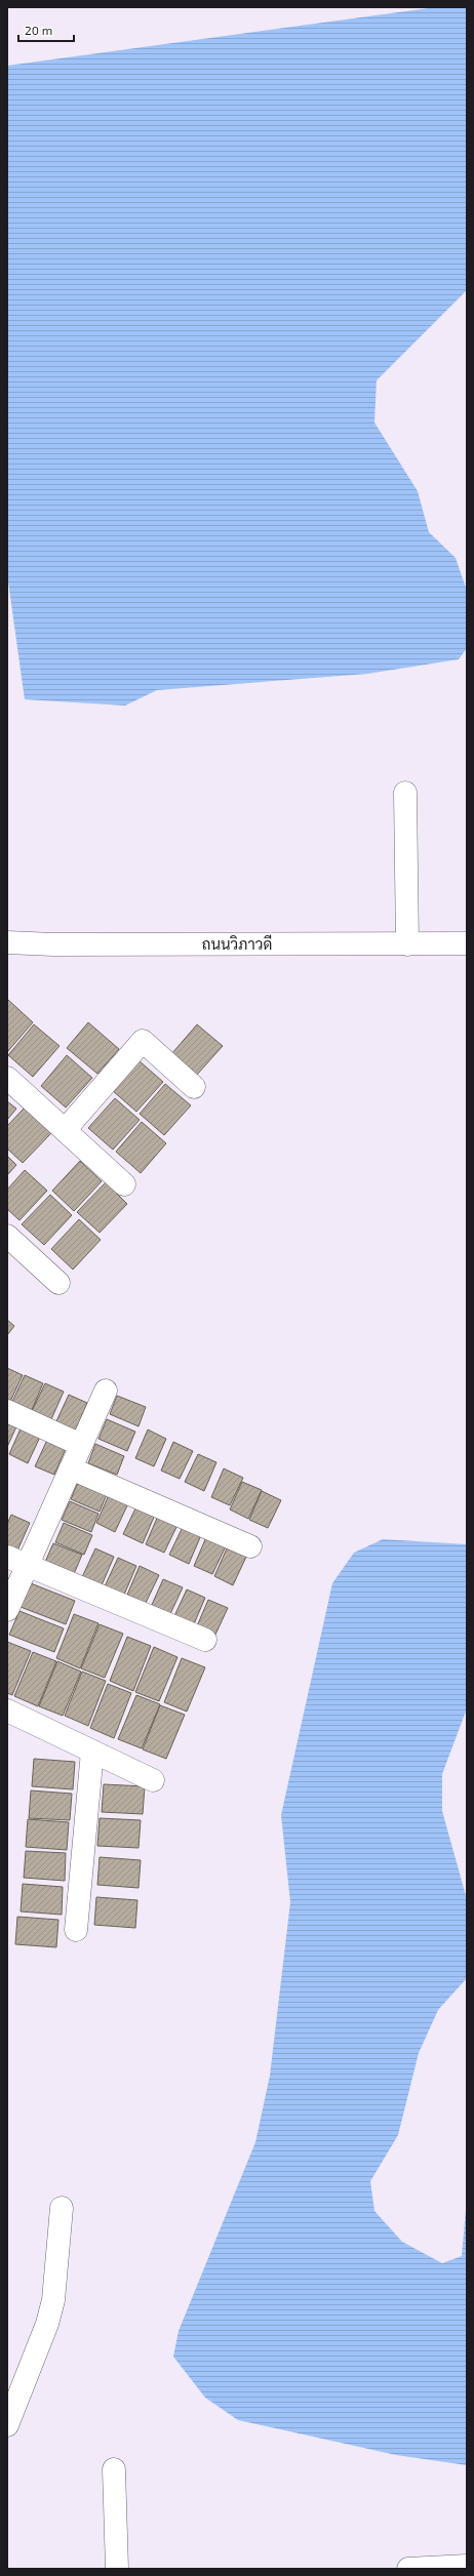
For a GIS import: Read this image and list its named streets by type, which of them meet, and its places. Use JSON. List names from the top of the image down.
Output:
{
  "streets": {
    "street": ["ถนนวิภาวดี"]
  },
  "scale_bar": "20 m"
}
